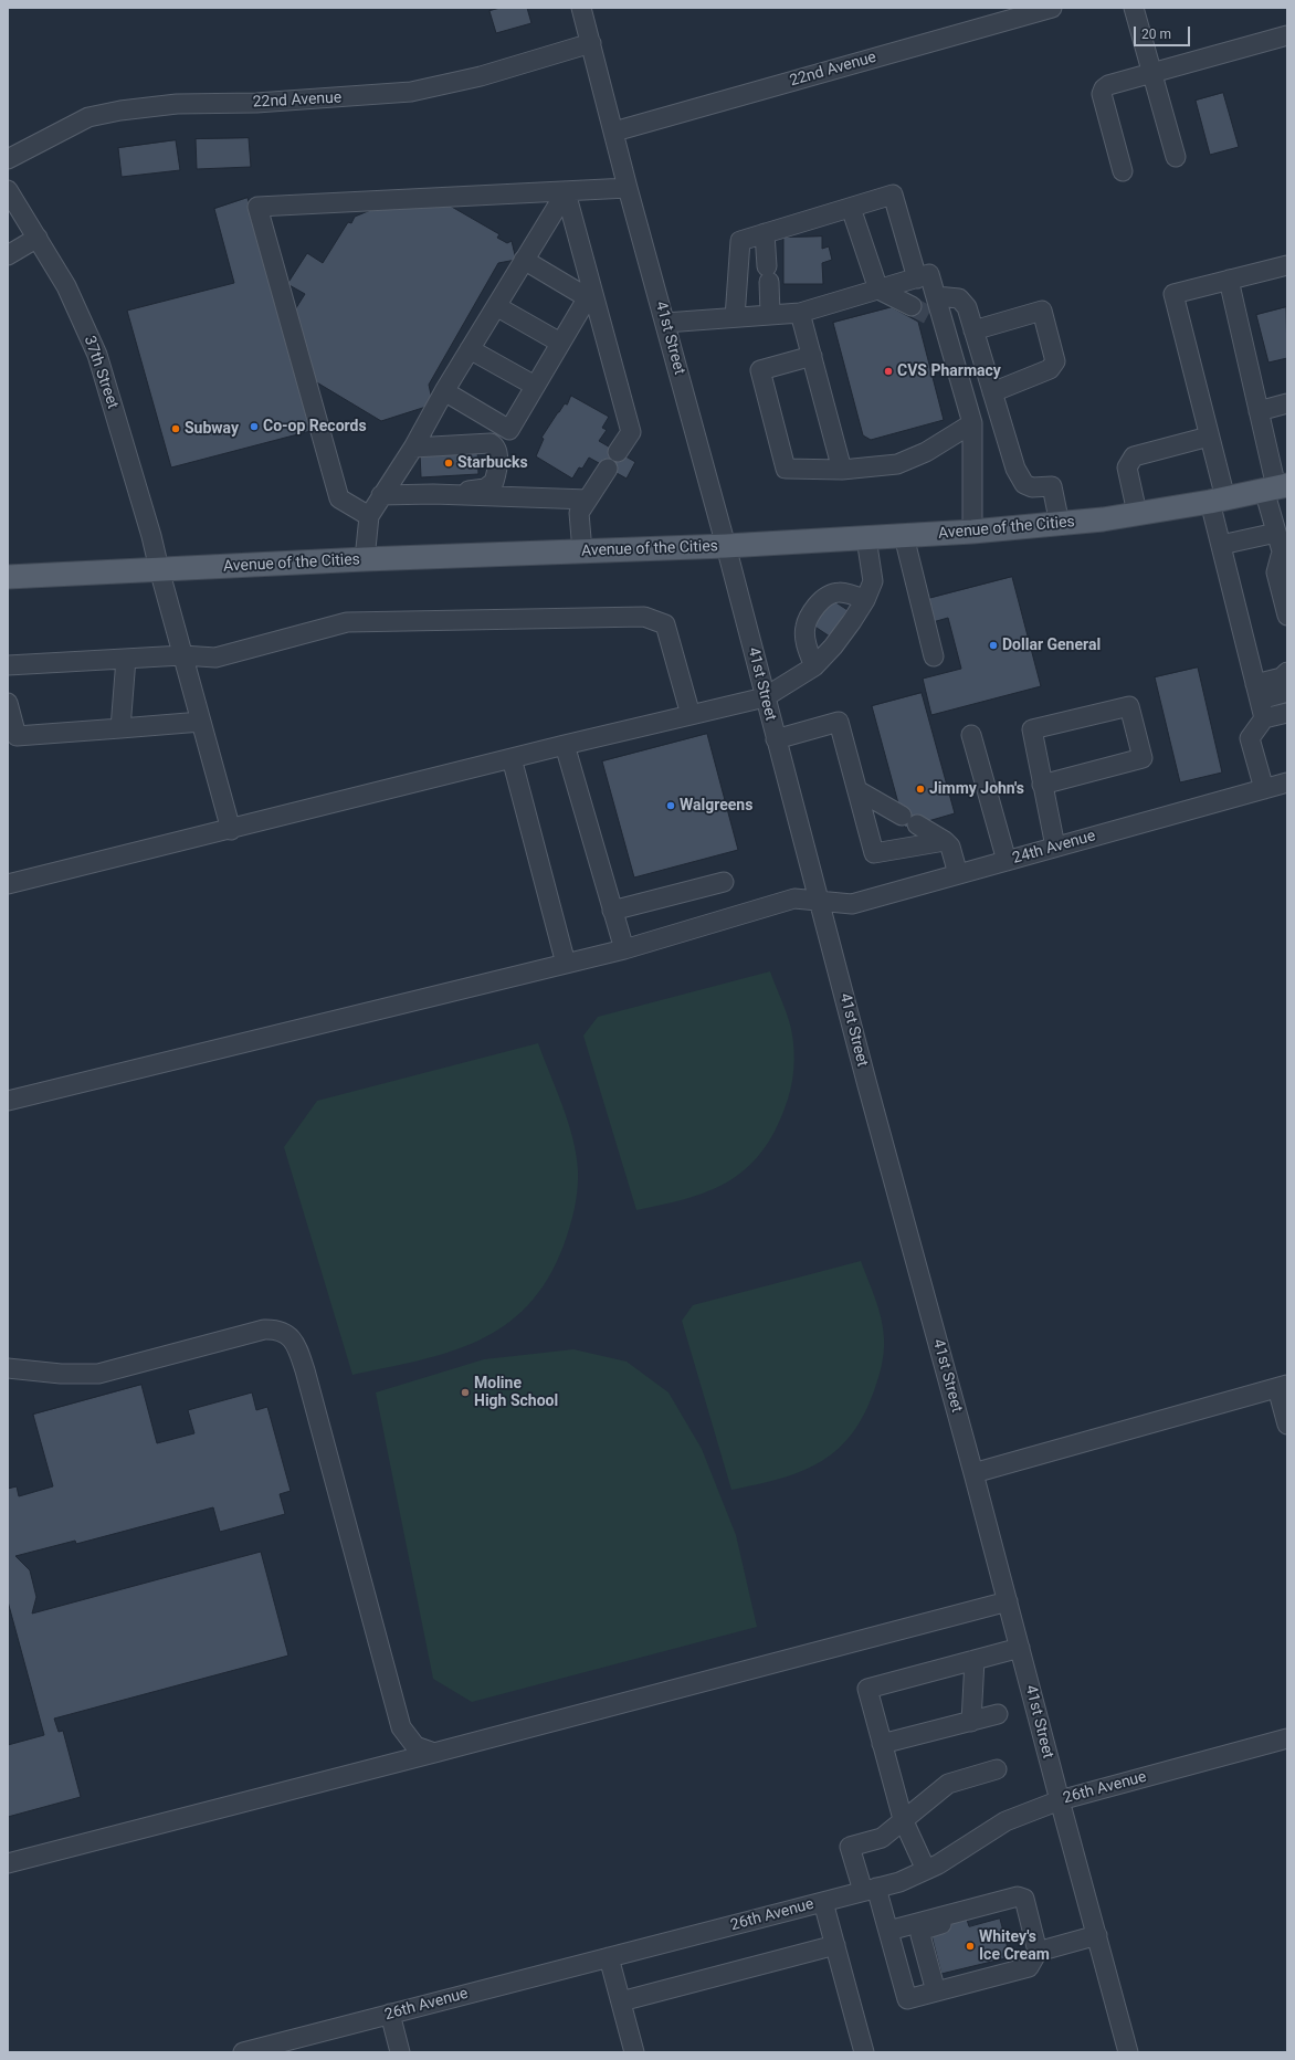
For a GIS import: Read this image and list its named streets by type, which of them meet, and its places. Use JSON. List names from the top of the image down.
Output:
{
  "streets": {
    "main road": ["Avenue of the Cities"],
    "street": [
      "22nd Avenue",
      "41st Street",
      "37th Street",
      "24th Avenue",
      "26th Avenue"
    ]
  },
  "crossings": [
    ["22nd Avenue", "41st Street"],
    ["41st Street", "Avenue of the Cities"],
    ["41st Street", "24th Avenue"],
    ["41st Street", "26th Avenue"],
    ["37th Street", "Avenue of the Cities"]
  ],
  "places": [
    "CVS Pharmacy",
    "Co-op Records",
    "Subway",
    "Starbucks",
    "Dollar General",
    "Jimmy John's",
    "Walgreens",
    "Moline High School",
    "Whitey's Ice Cream"
  ],
  "scale_bar": "20 m"
}
